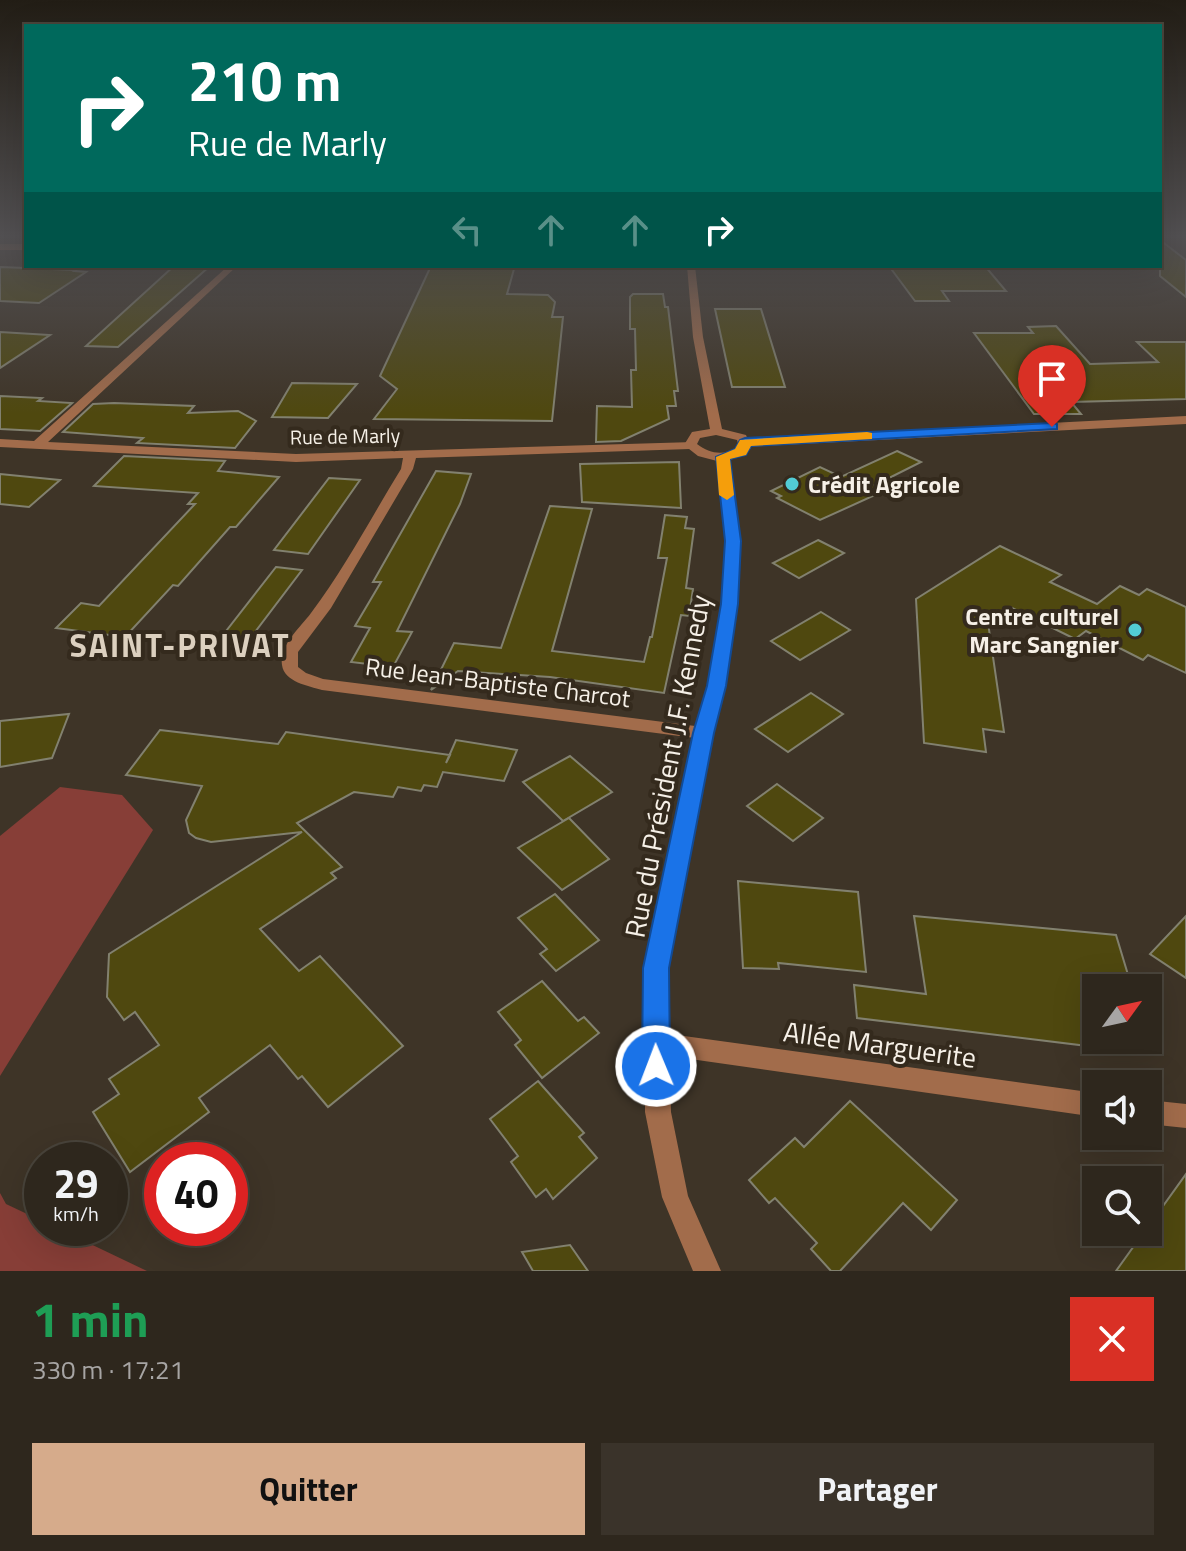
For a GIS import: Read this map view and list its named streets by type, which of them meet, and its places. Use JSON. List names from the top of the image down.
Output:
{
  "streets": {
    "street": [
      "Rue de Marly",
      "Rue Jean-Baptiste Charcot",
      "Rue du Président J.F. Kennedy",
      "Allée Marguerite"
    ]
  },
  "crossings": [
    ["Rue de Marly", "Rue Jean-Baptiste Charcot"],
    ["Rue Jean-Baptiste Charcot", "Rue du Président J.F. Kennedy"],
    ["Rue du Président J.F. Kennedy", "Allée Marguerite"]
  ],
  "districts": ["SAINT-PRIVAT"],
  "places": ["Crédit Agricole", "Centre culturel Marc Sangnier"],
  "north": "top right",
  "page": {
    "turn": ["210 m", "Rue de Marly"],
    "speed": "29 km/h",
    "limit": "40",
    "heading": ["1 min", "330 m · 17:21"],
    "buttons": ["Quitter", "Partager"]
  }
}
